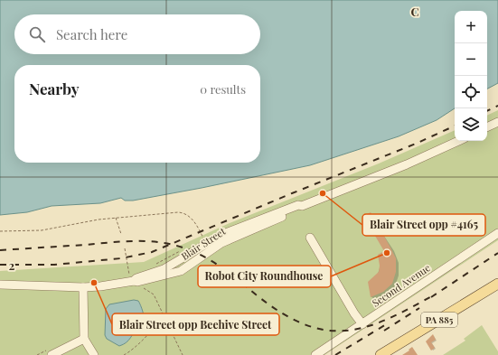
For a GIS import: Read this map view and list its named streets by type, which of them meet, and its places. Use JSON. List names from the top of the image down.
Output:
{
  "streets": {
    "main road": ["PA 885"],
    "street": ["Blair Street", "Second Avenue"]
  },
  "places": ["Blair Street opp #4165", "Robot City Roundhouse", "Blair Street opp Beehive Street"],
  "page": {
    "map_buttons": ["+", "−"],
    "search": "Search here",
    "heading": ["Nearby", "0 results"]
  },
  "grid": {
    "columns": ["C"],
    "rows": ["2"]
  }
}
